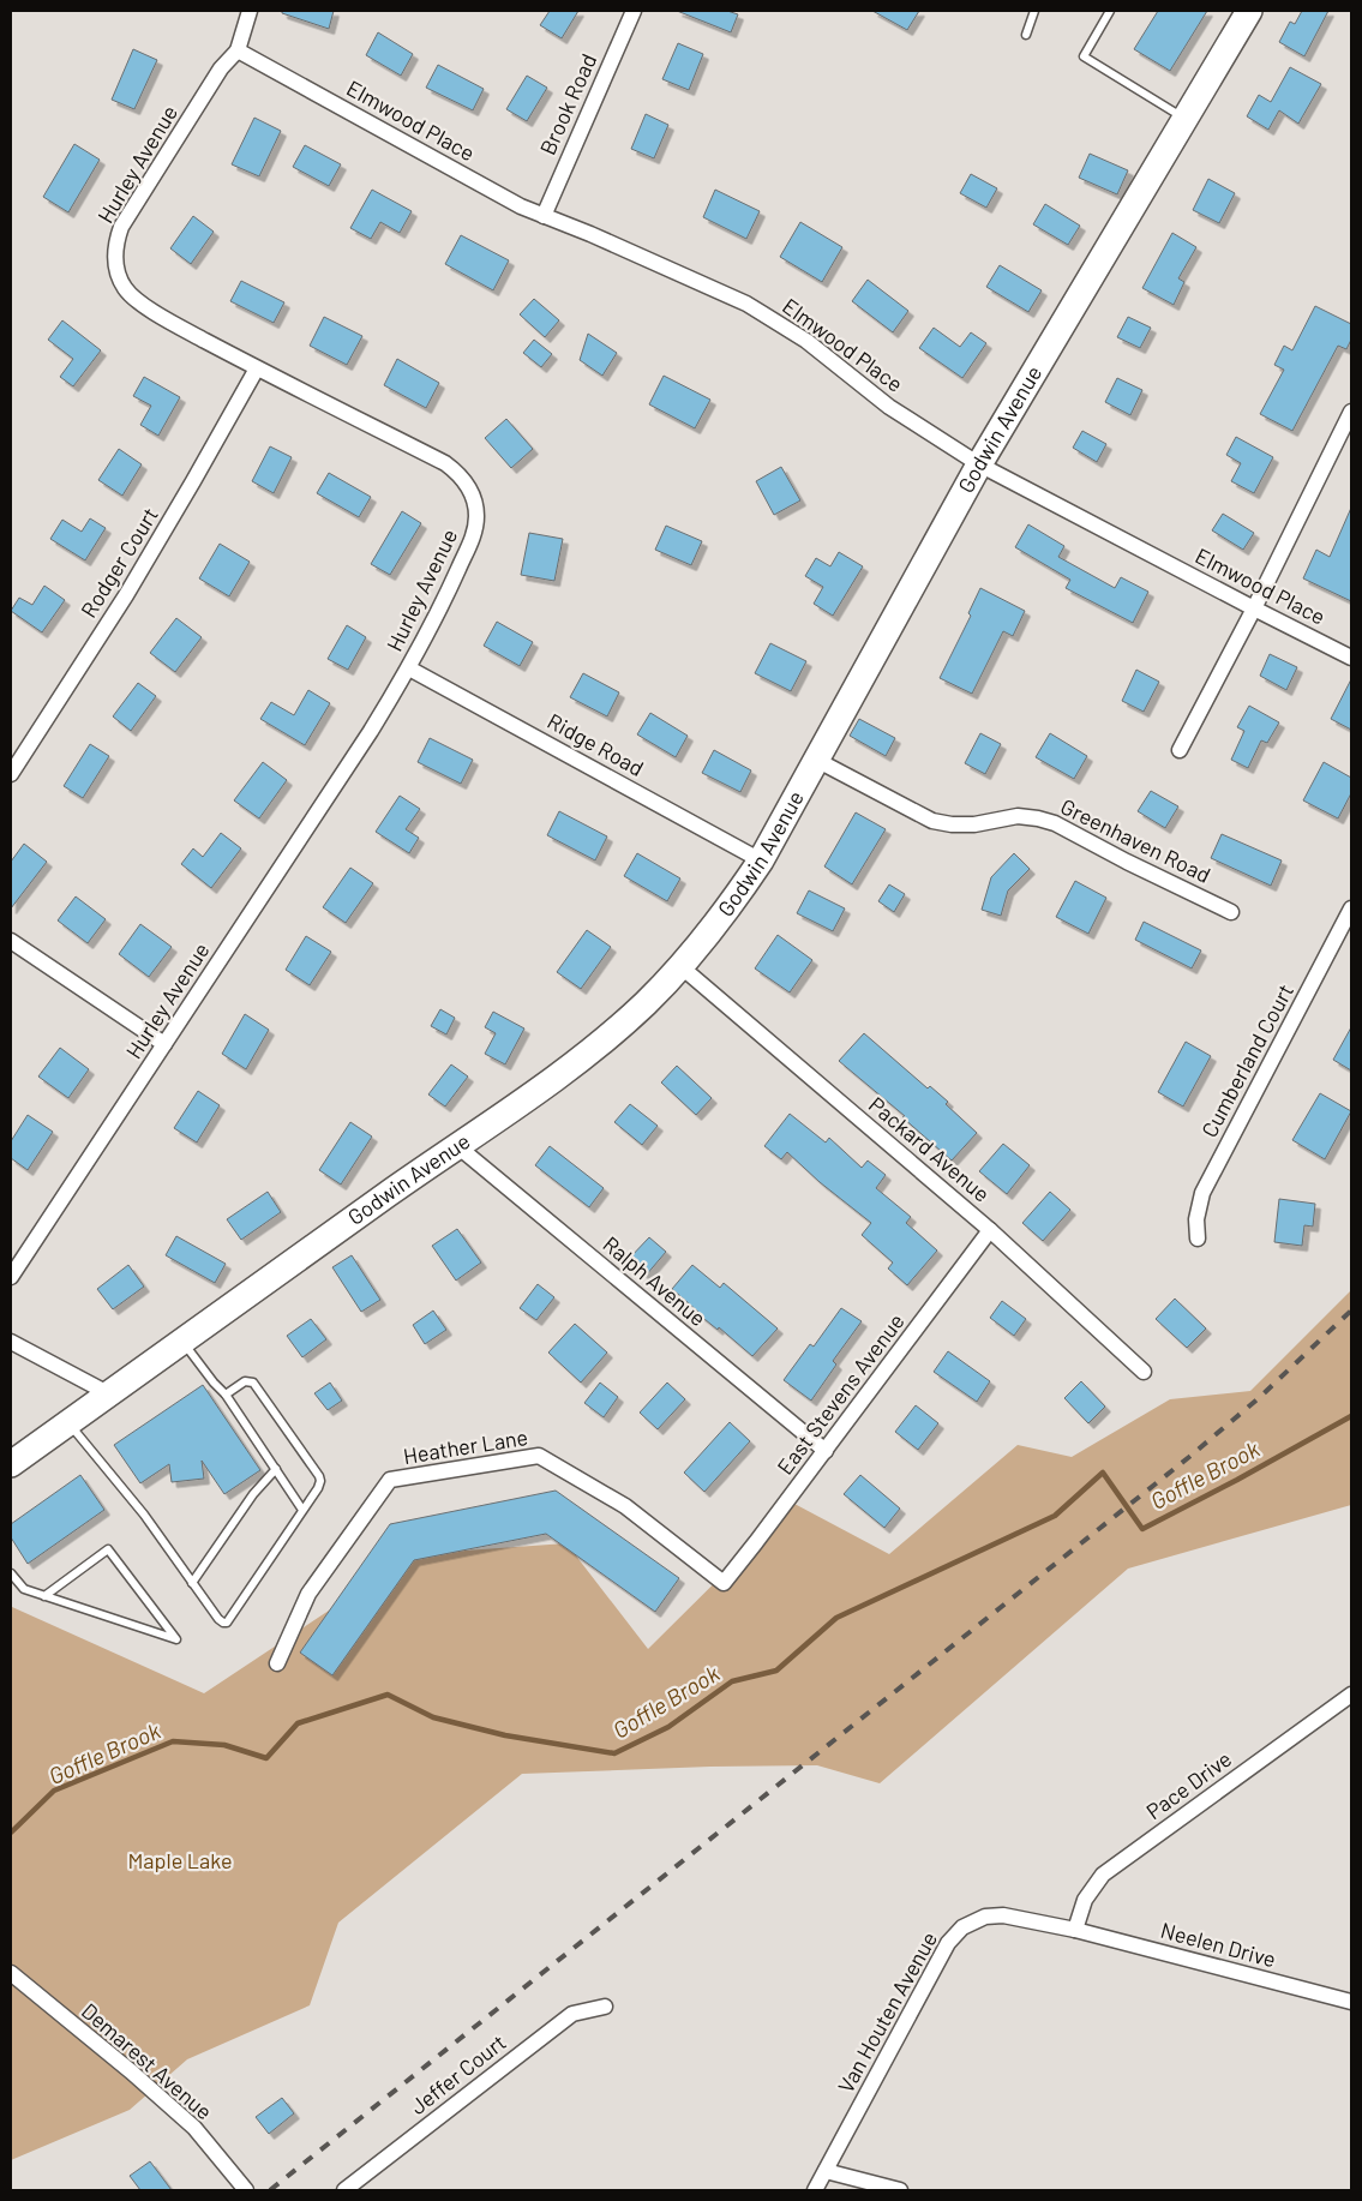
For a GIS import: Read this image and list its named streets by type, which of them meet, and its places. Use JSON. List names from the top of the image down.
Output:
{
  "streets": {
    "main road": ["Godwin Avenue"],
    "street": [
      "Brook Road",
      "Elmwood Place",
      "Hurley Avenue",
      "Rodger Court",
      "Ridge Road",
      "Greenhaven Road",
      "Cumberland Court",
      "Packard Avenue",
      "Ralph Avenue",
      "East Stevens Avenue",
      "Heather Lane",
      "Pace Drive",
      "Neelen Drive",
      "Van Houten Avenue",
      "Demarest Avenue",
      "Jeffer Court"
    ]
  },
  "crossings": [
    ["Brook Road", "Elmwood Place"],
    ["Elmwood Place", "Hurley Avenue"],
    ["Elmwood Place", "Godwin Avenue"],
    ["Hurley Avenue", "Rodger Court"],
    ["Hurley Avenue", "Ridge Road"],
    ["Godwin Avenue", "Ridge Road"],
    ["Godwin Avenue", "Greenhaven Road"],
    ["Godwin Avenue", "Packard Avenue"],
    ["Godwin Avenue", "Ralph Avenue"],
    ["Packard Avenue", "East Stevens Avenue"],
    ["Ralph Avenue", "East Stevens Avenue"],
    ["East Stevens Avenue", "Heather Lane"],
    ["Pace Drive", "Neelen Drive"],
    ["Pace Drive", "Van Houten Avenue"],
    ["Neelen Drive", "Van Houten Avenue"]
  ],
  "water": ["Goffle Brook"],
  "parks": ["Maple Lake"]
}
